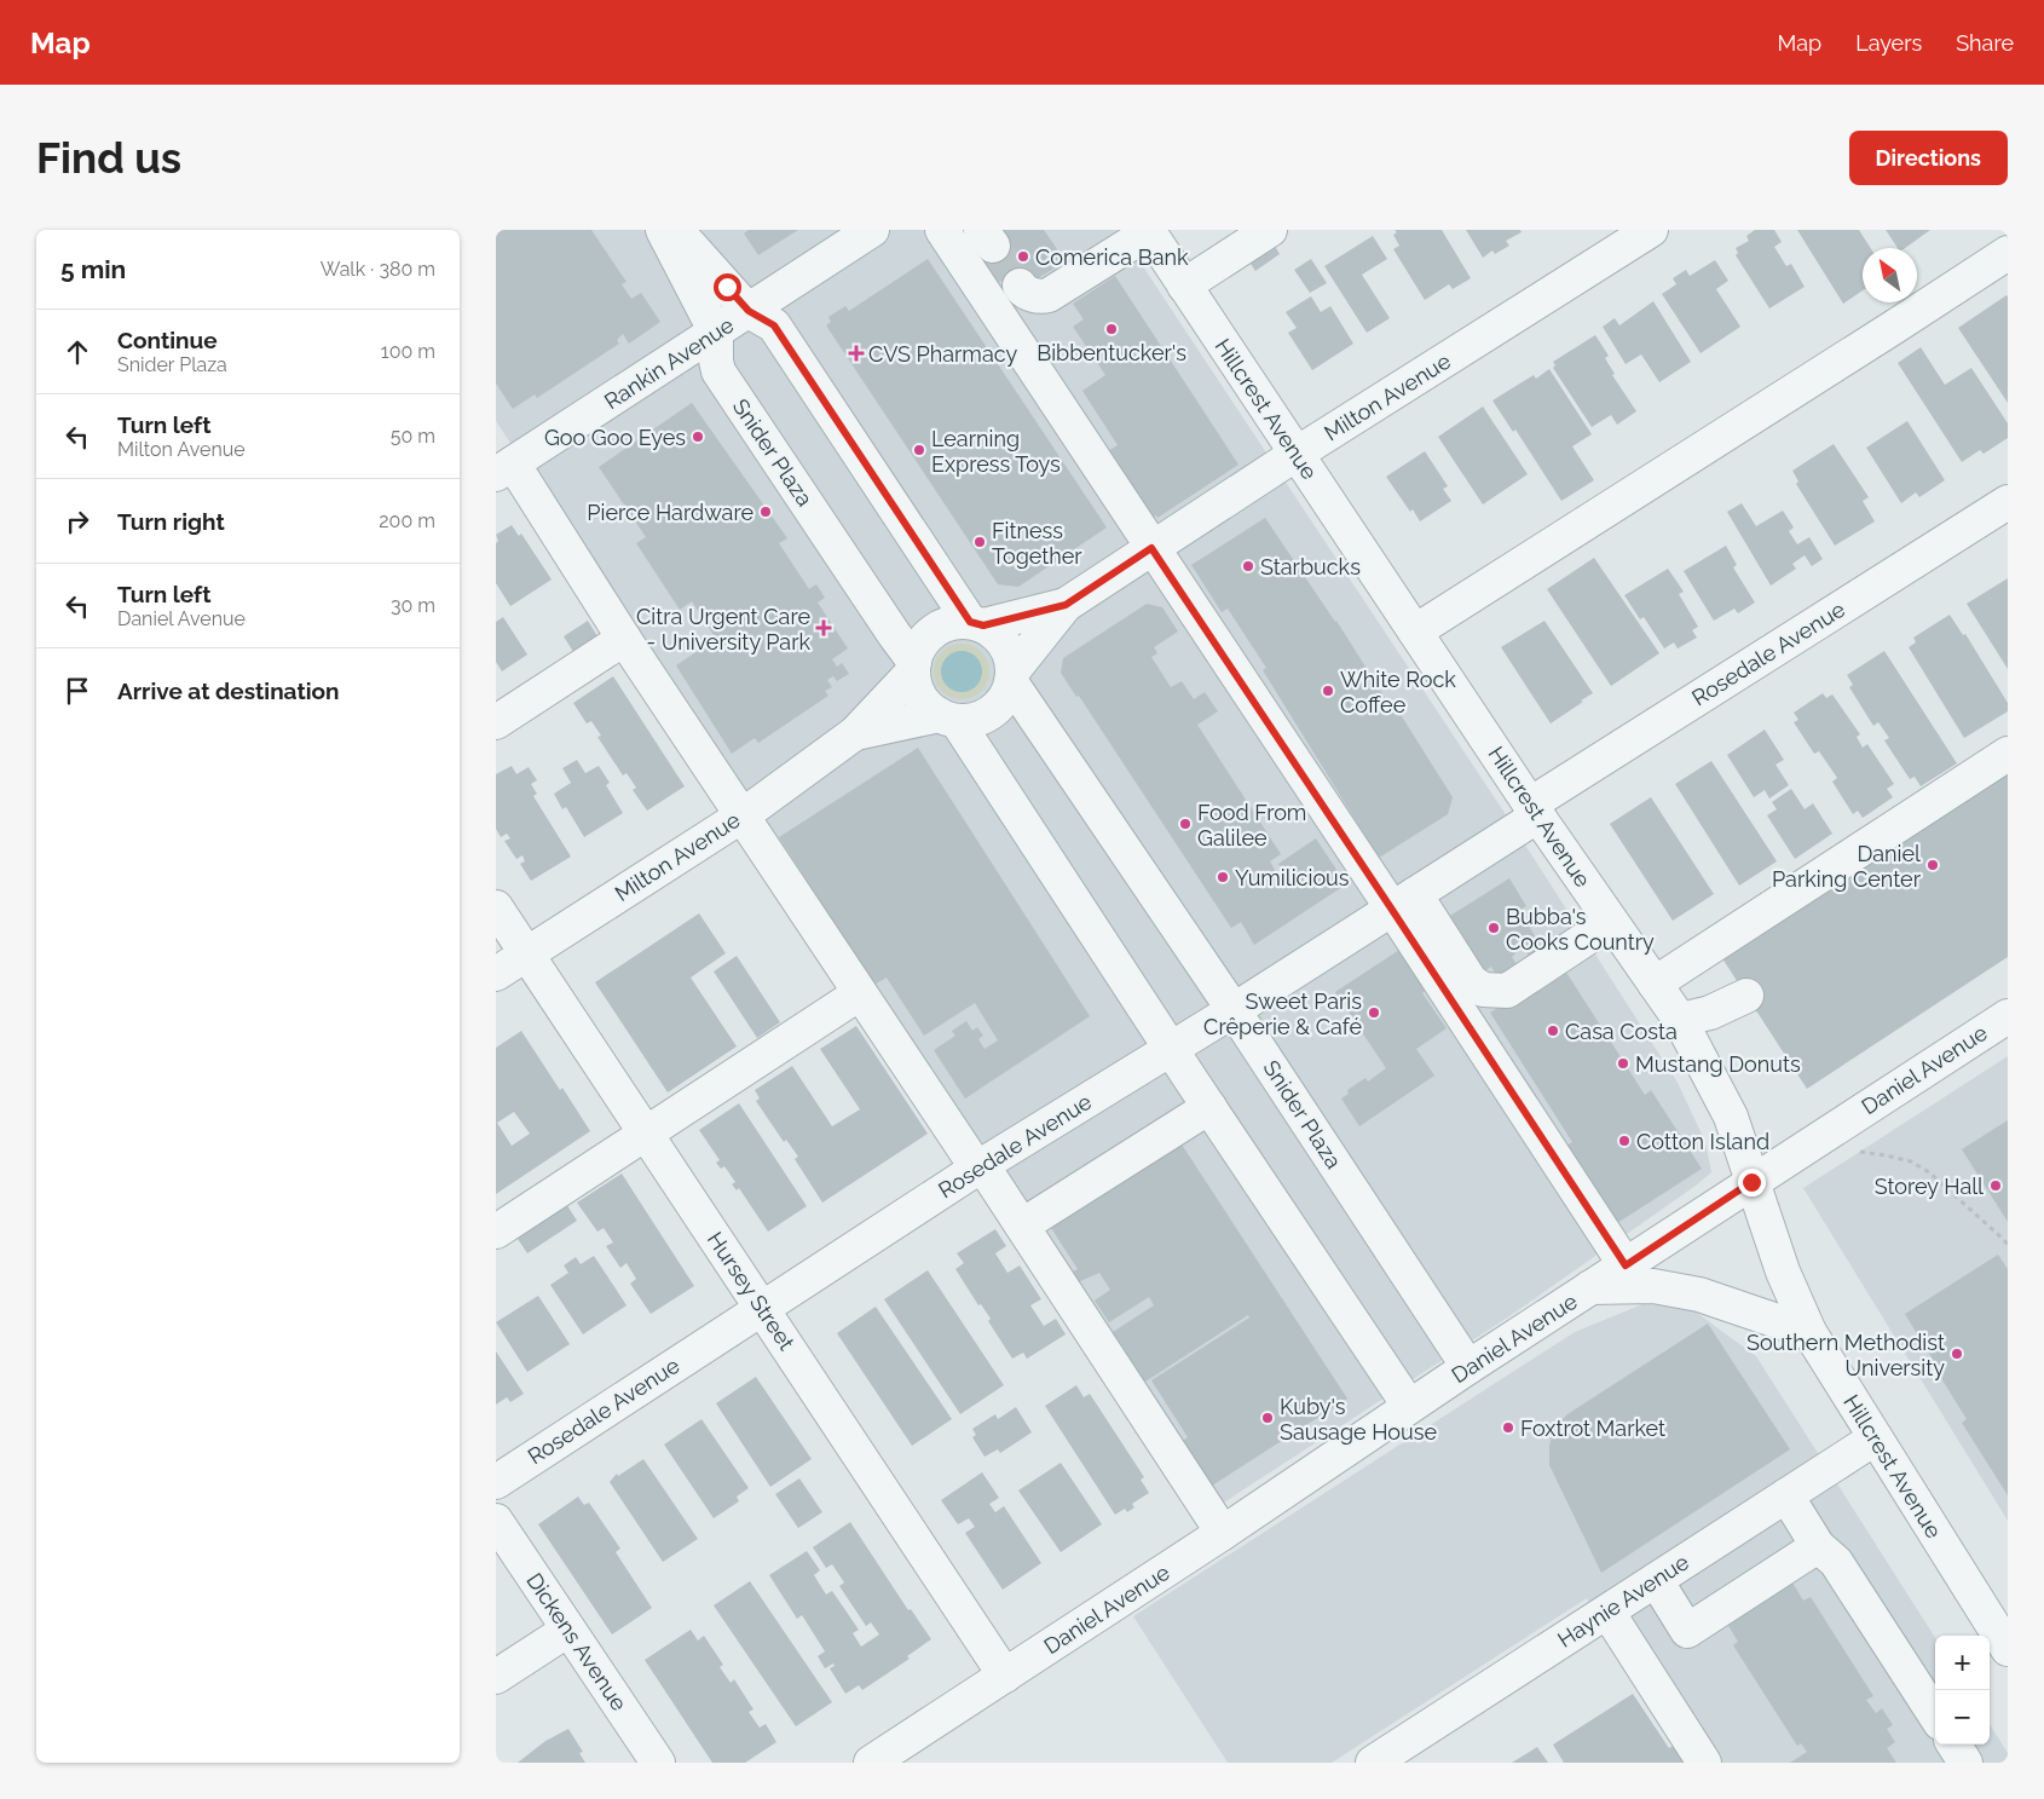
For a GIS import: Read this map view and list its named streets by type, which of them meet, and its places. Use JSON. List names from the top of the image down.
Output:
{
  "streets": {
    "street": [
      "Rankin Avenue",
      "Milton Avenue",
      "Hillcrest Avenue",
      "Snider Plaza",
      "Rosedale Avenue",
      "Daniel Avenue",
      "Hursey Street",
      "Haynie Avenue",
      "Dickens Avenue"
    ]
  },
  "crossings": [
    ["Rankin Avenue", "Snider Plaza"],
    ["Milton Avenue", "Hillcrest Avenue"],
    ["Milton Avenue", "Snider Plaza"],
    ["Milton Avenue", "Hursey Street"],
    ["Hillcrest Avenue", "Rosedale Avenue"],
    ["Hillcrest Avenue", "Daniel Avenue"],
    ["Hillcrest Avenue", "Haynie Avenue"],
    ["Snider Plaza", "Rosedale Avenue"],
    ["Snider Plaza", "Daniel Avenue"],
    ["Rosedale Avenue", "Hursey Street"],
    ["Daniel Avenue", "Hursey Street"]
  ],
  "places": {
    "other": [
      "Comerica Bank",
      "Bibbentucker's",
      "Goo Goo Eyes",
      "Learning Express Toys",
      "Pierce Hardware",
      "Fitness Together",
      "Starbucks",
      "White Rock Coffee",
      "Food From Galilee",
      "Daniel Parking Center",
      "Yumilicious",
      "Bubba's Cooks Country",
      "Sweet Paris Crêperie & Café",
      "Casa Costa",
      "Mustang Donuts",
      "Cotton Island",
      "Storey Hall",
      "Southern Methodist University",
      "Kuby's Sausage House",
      "Foxtrot Market"
    ],
    "health": ["CVS Pharmacy", "Citra Urgent Care - University Park"]
  },
  "north": "top left",
  "page": {
    "header": "Map",
    "nav": ["Map", "Layers", "Share"],
    "buttons": "Directions",
    "title": "Find us",
    "heading": ["5 min", "Walk · 380 m"],
    "list": [
      ["Continue", "Snider Plaza", "100 m"],
      ["Turn left", "Milton Avenue", "50 m"],
      ["Turn right", "200 m"],
      ["Turn left", "Daniel Avenue", "30 m"],
      "Arrive at destination"
    ],
    "map_buttons": ["+", "−"]
  }
}
